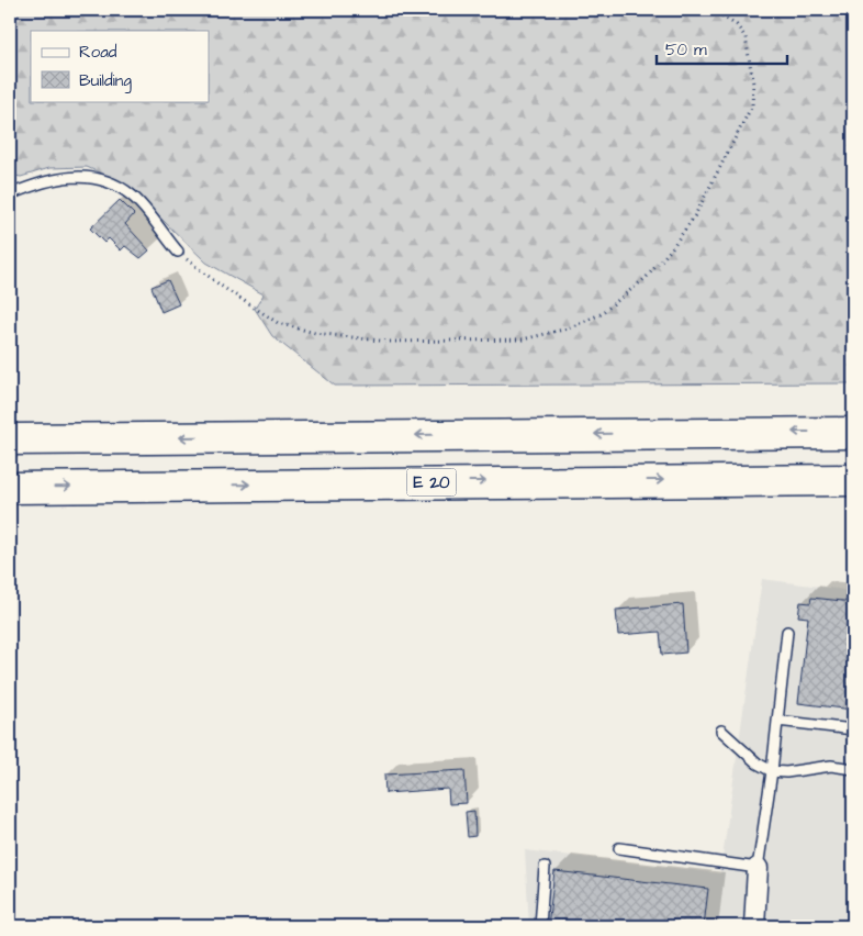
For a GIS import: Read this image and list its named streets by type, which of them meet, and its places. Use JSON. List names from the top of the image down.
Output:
{
  "streets": {
    "highway": ["E 20"]
  },
  "legend": ["Road", "Building"],
  "scale_bar": "50 m"
}
